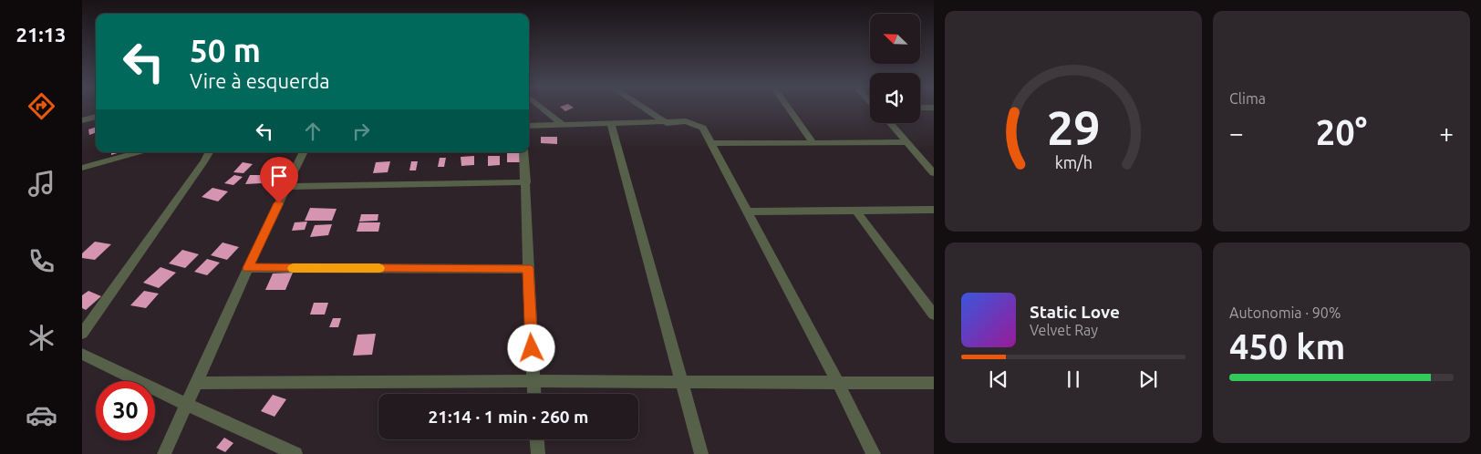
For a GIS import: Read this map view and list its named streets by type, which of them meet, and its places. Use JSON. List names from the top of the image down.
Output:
{
  "north": "top left",
  "page": {
    "tabs": "21:13",
    "tile": [
      "Clima",
      ["Autonomia · 90%", "450 km"]
    ],
    "turn": ["50 m", "Vire à esquerda"],
    "heat": ["−", "20°", "+"],
    "song": ["Static Love", "Velvet Ray"],
    "limit": "30",
    "trip": "21:14 · 1 min · 260 m",
    "gauge": ["29", "km/h"]
  }
}
